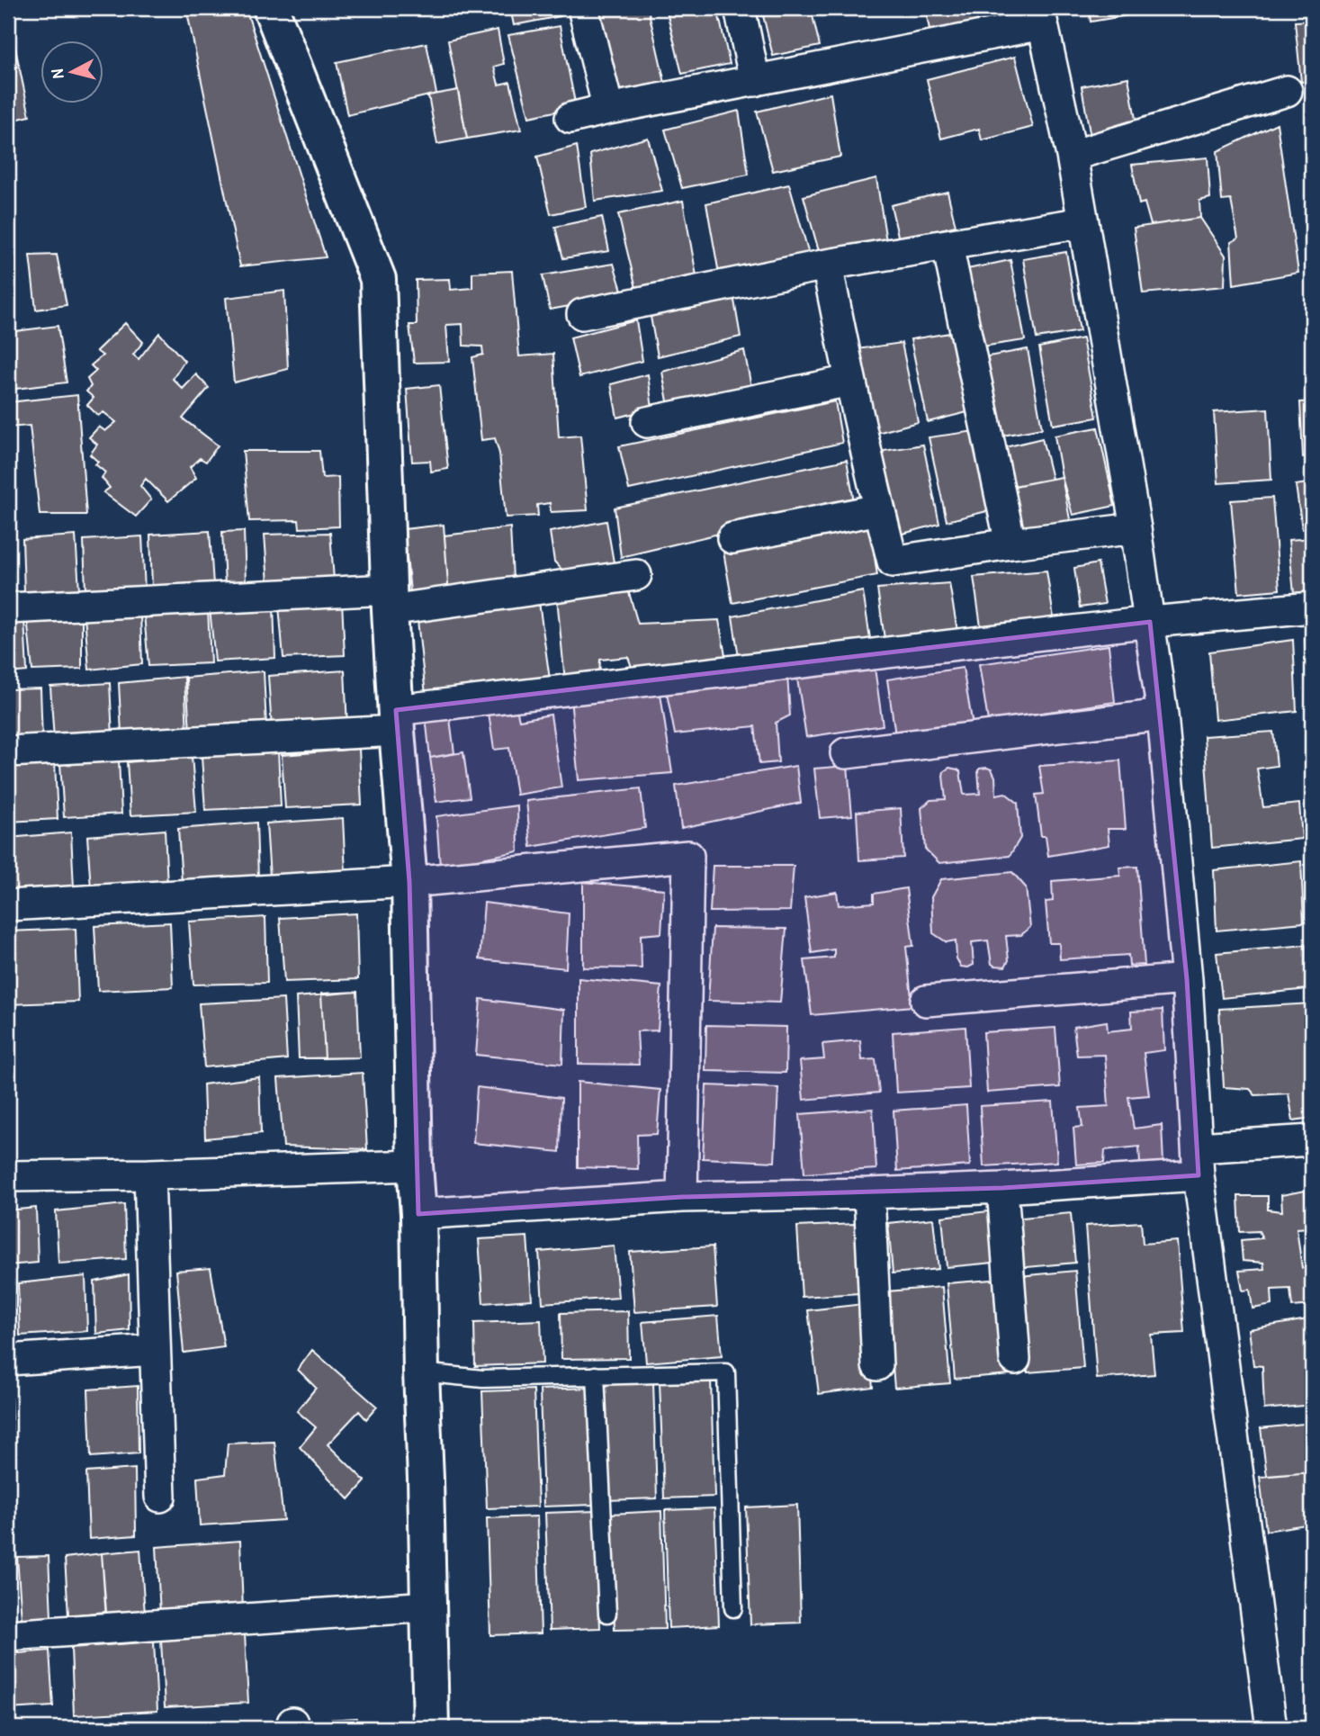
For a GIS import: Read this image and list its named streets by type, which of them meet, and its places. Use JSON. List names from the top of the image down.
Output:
{
  "north": "left"
}
